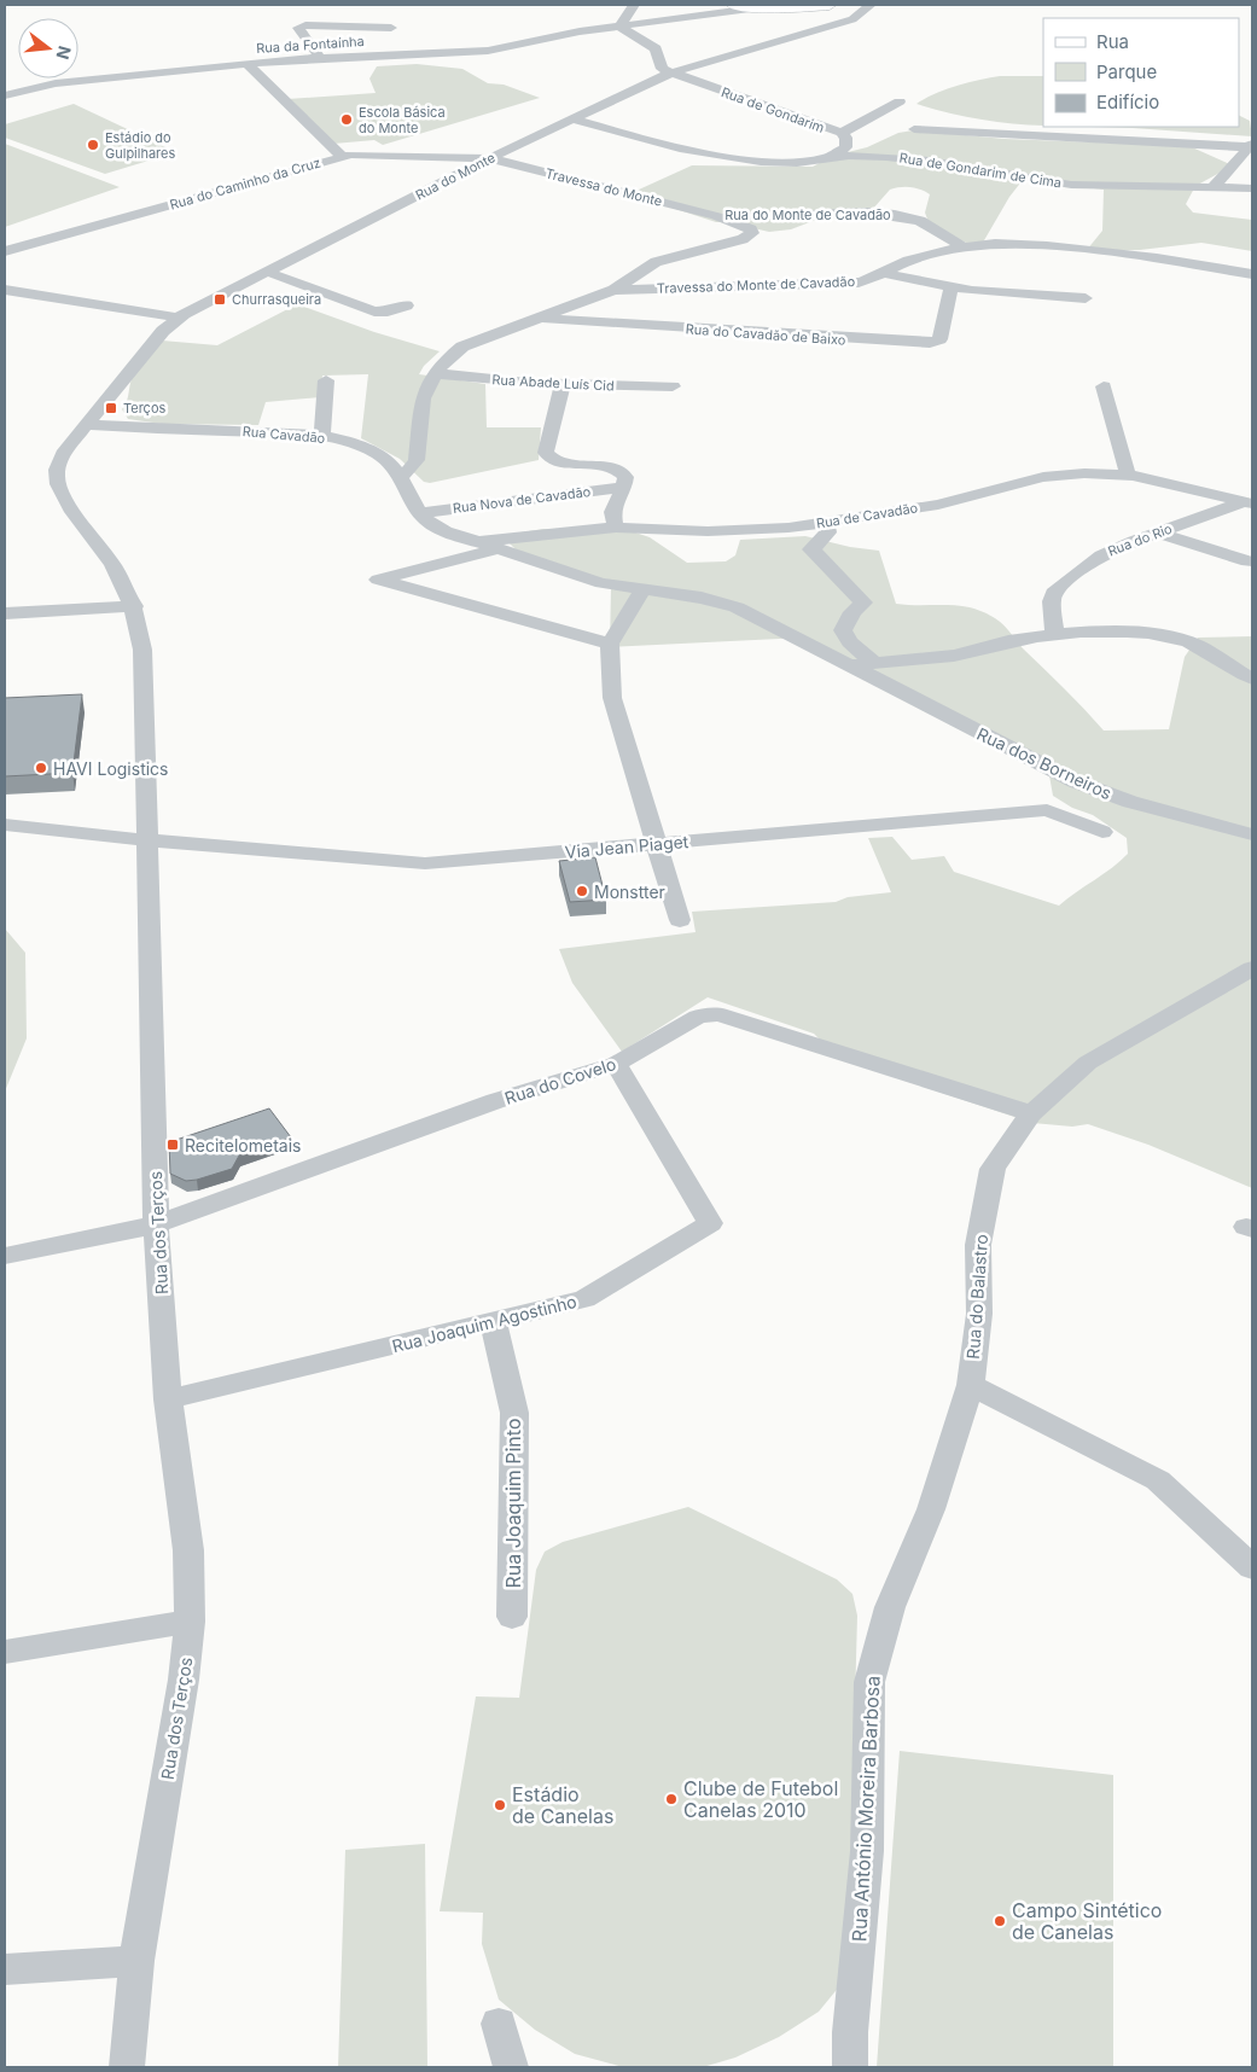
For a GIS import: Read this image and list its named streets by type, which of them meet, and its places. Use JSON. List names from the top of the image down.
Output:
{
  "streets": {
    "street": [
      "Rua da Fontaínha",
      "Rua de Gondarim",
      "Rua de Gondarim de Cima",
      "Rua do Monte",
      "Rua do Caminho da Cruz",
      "Travessa do Monte",
      "Rua do Monte de Cavadão",
      "Travessa do Monte de Cavadão",
      "Rua do Cavadão de Baixo",
      "Rua Abade Luís Cid",
      "Rua Cavadão",
      "Rua Nova de Cavadão",
      "Rua de Cavadão",
      "Rua do Rio",
      "Rua dos Borneiros",
      "Via Jean Piaget",
      "Rua do Covelo",
      "Rua dos Terços",
      "Rua do Balastro",
      "Rua Joaquim Agostinho",
      "Rua Joaquim Pinto",
      "Rua António Moreira Barbosa"
    ]
  },
  "crossings": [
    ["Rua de Gondarim", "Rua de Gondarim de Cima"],
    ["Rua de Gondarim", "Rua do Monte"],
    ["Rua de Gondarim de Cima", "Rua do Monte"],
    ["Rua do Monte", "Rua do Caminho da Cruz"],
    ["Rua do Monte", "Travessa do Monte"],
    ["Rua do Monte", "Rua Cavadão"],
    ["Rua do Monte", "Rua dos Terços"],
    ["Rua do Caminho da Cruz", "Travessa do Monte"],
    ["Travessa do Monte", "Rua do Monte de Cavadão"],
    ["Rua do Monte de Cavadão", "Travessa do Monte de Cavadão"],
    ["Rua Cavadão", "Rua Nova de Cavadão"],
    ["Rua Cavadão", "Rua de Cavadão"],
    ["Rua Cavadão", "Rua dos Borneiros"],
    ["Rua Cavadão", "Rua dos Terços"],
    ["Rua de Cavadão", "Rua do Rio"],
    ["Via Jean Piaget", "Rua dos Terços"],
    ["Rua do Covelo", "Rua dos Terços"],
    ["Rua do Covelo", "Rua do Balastro"],
    ["Rua do Covelo", "Rua Joaquim Agostinho"],
    ["Rua dos Terços", "Rua Joaquim Agostinho"],
    ["Rua do Balastro", "Rua António Moreira Barbosa"],
    ["Rua Joaquim Agostinho", "Rua Joaquim Pinto"]
  ],
  "places": {
    "other": [
      "Escola Básica do Monte",
      "Estádio do Gulpilhares",
      "HAVI Logistics",
      "Monstter",
      "Clube de Futebol Canelas 2010",
      "Estádio de Canelas",
      "Campo Sintético de Canelas"
    ],
    "transit": ["Churrasqueira", "Terços", "Recitelometais"]
  },
  "legend": ["Rua", "Parque", "Edifício"],
  "north": "right"
}
